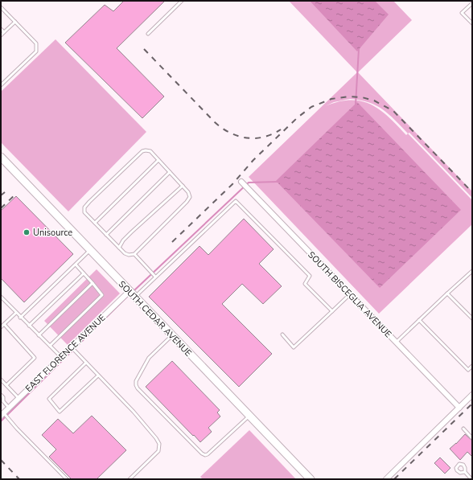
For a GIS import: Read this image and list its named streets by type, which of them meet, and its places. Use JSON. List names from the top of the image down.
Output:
{
  "streets": {
    "main road": ["SOUTH CEDAR AVENUE"],
    "street": ["SOUTH BISCEGLIA AVENUE", "EAST FLORENCE AVENUE"]
  },
  "crossings": [
    ["SOUTH CEDAR AVENUE", "EAST FLORENCE AVENUE"]
  ],
  "places": ["Unisource"]
}
